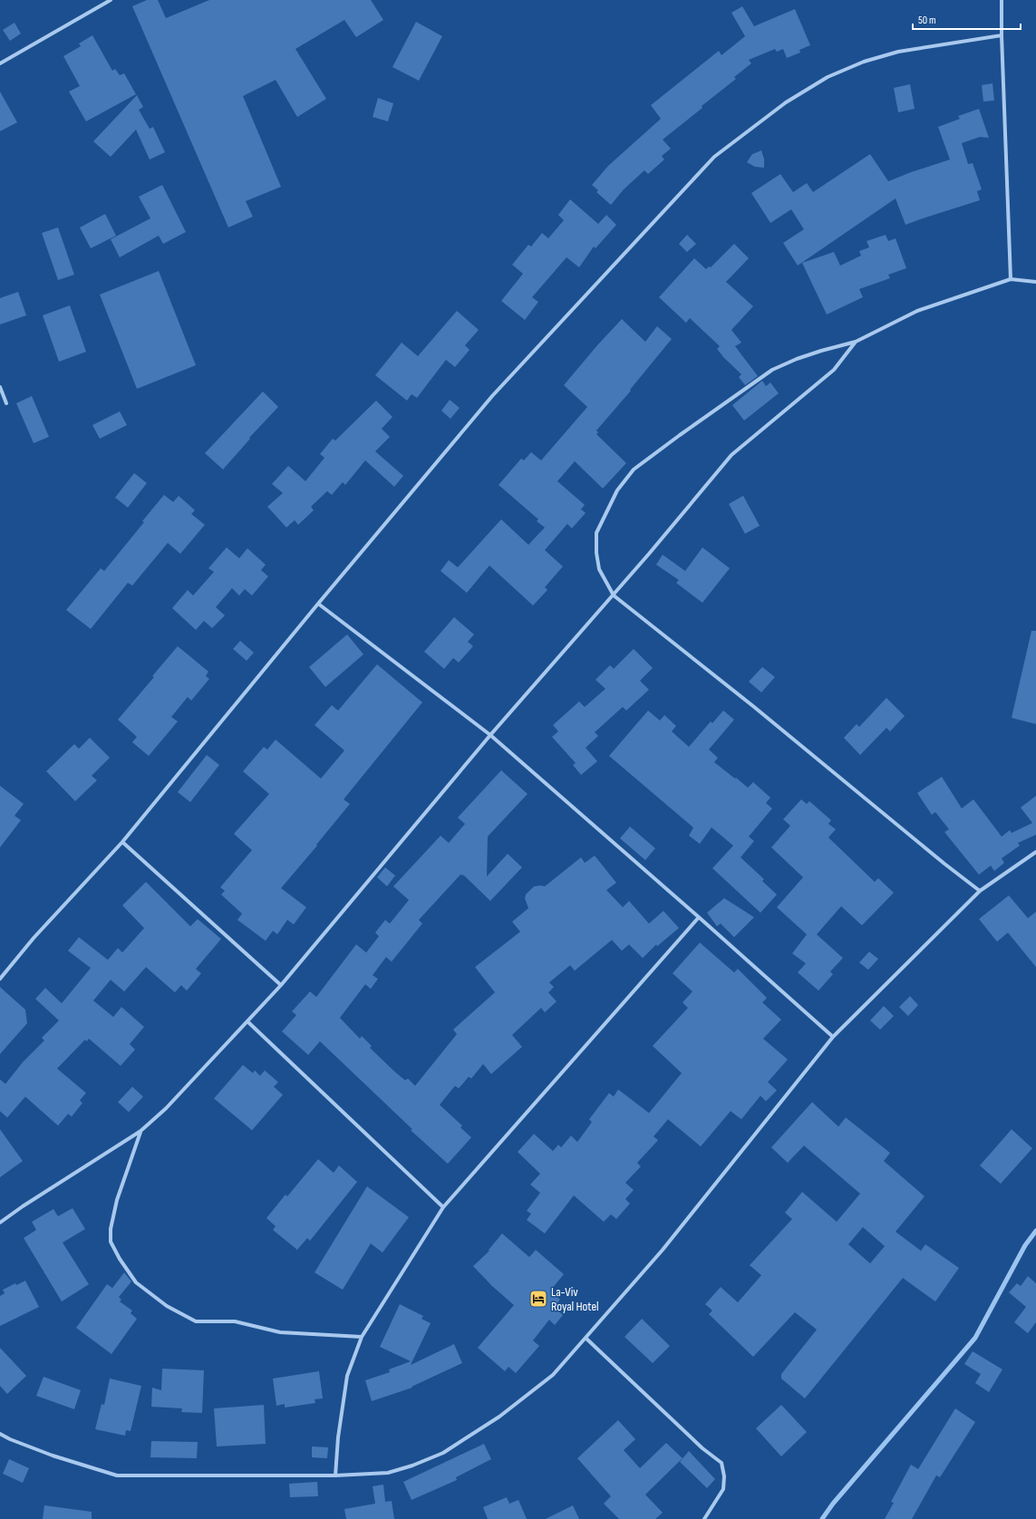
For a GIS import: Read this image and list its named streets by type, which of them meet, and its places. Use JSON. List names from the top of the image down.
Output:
{
  "places": {
    "hotel": ["La-Viv Royal Hotel"]
  },
  "scale_bar": "50 m"
}
